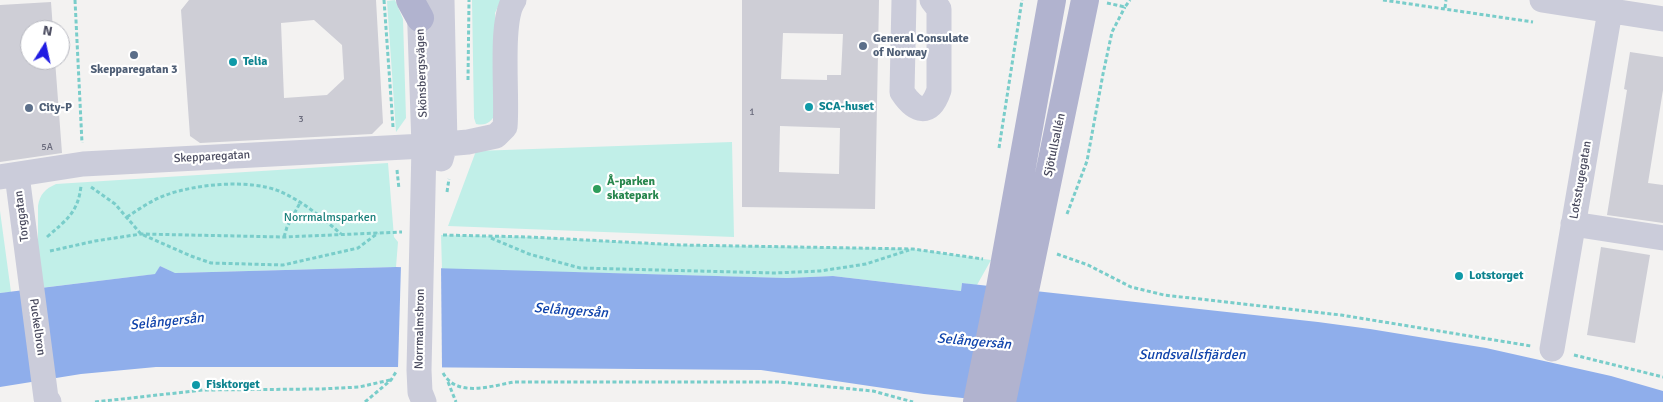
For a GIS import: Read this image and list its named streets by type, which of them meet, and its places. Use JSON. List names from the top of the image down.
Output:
{
  "streets": {
    "main road": ["Sjötullsallén"],
    "street": [
      "Skönsbergsvägen",
      "Skepparegatan",
      "Lotsstugegatan",
      "Torggatan",
      "Puckelbron",
      "Norrmalmsbron"
    ]
  },
  "crossings": [
    ["Skönsbergsvägen", "Skepparegatan"],
    ["Skönsbergsvägen", "Norrmalmsbron"],
    ["Skepparegatan", "Torggatan"],
    ["Torggatan", "Puckelbron"]
  ],
  "water": ["Selångersån", "Sundsvallsfjärden"],
  "parks": ["Norrmalmsparken"],
  "places": [
    "General Consulate of Norway",
    "Skepparegatan 3",
    "Telia",
    "SCA-huset",
    "City-P",
    "Å-parken skatepark",
    "Lotstorget",
    "Fisktorget"
  ],
  "house_numbers": ["1", "3", "5A"],
  "north": "top"
}
